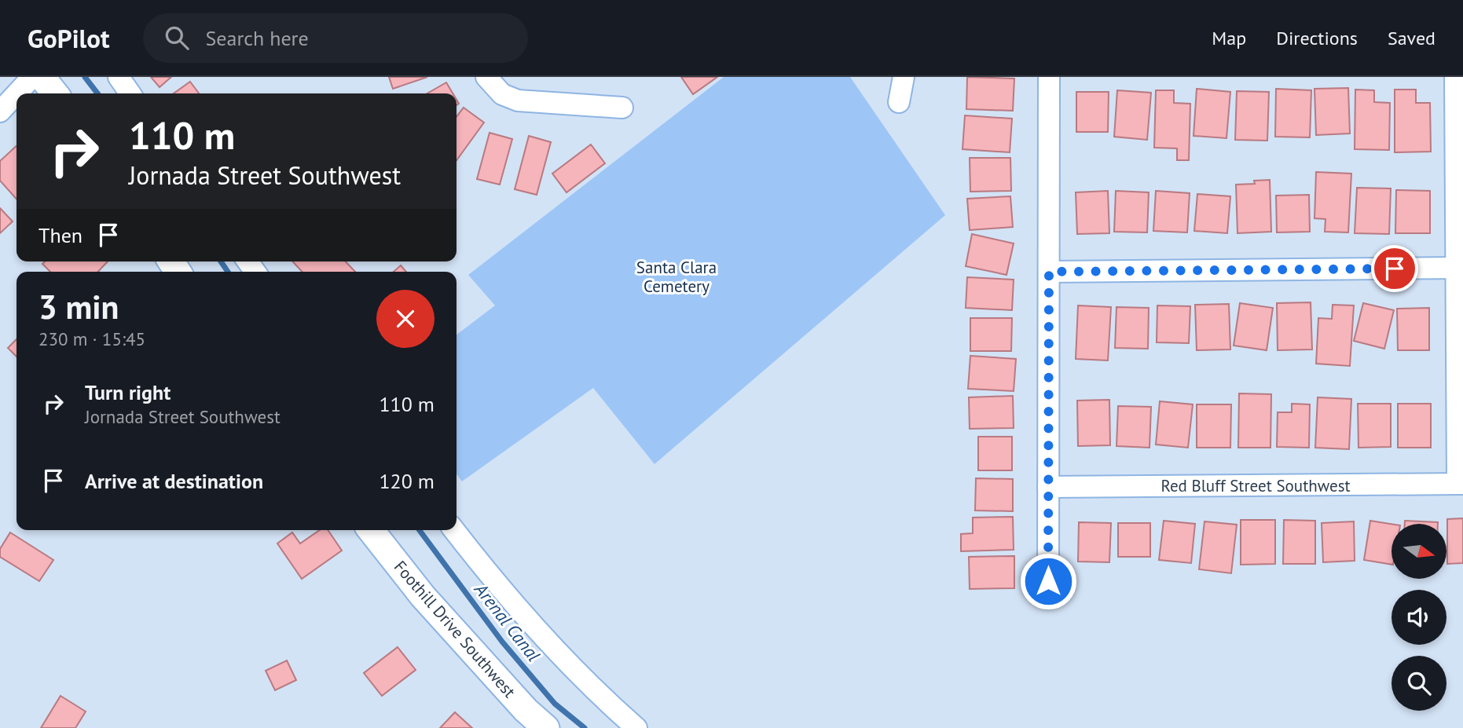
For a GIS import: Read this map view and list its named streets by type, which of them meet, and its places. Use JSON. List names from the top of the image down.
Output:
{
  "streets": {
    "street": ["Red Bluff Street Southwest", "Foothill Drive Southwest"]
  },
  "water": ["Arenal Canal"],
  "parks": ["Santa Clara Cemetery"],
  "north": "right",
  "page": {
    "header": "GoPilot",
    "search": "Search here",
    "nav": ["Map", "Directions", "Saved"],
    "turn": ["110 m", "Jornada Street Southwest"],
    "then": "Then",
    "heading": ["3 min", "230 m · 15:45"],
    "list": [
      {
        "name": "Turn right",
        "note": "Jornada Street Southwest",
        "value": "110 m"
      },
      {
        "name": "Arrive at destination",
        "value": "120 m"
      }
    ]
  }
}
